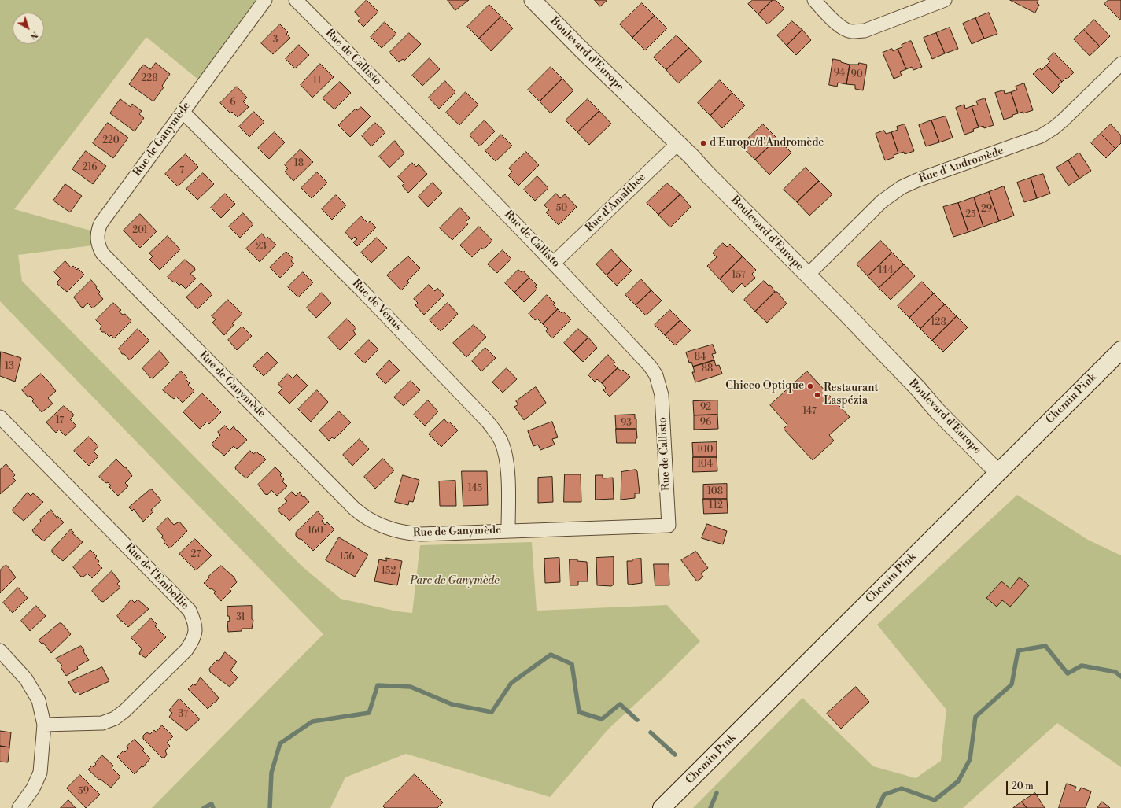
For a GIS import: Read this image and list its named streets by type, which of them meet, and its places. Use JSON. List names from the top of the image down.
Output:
{
  "streets": {
    "main road": ["Chemin Pink"],
    "street": [
      "Boulevard d'Europe",
      "Rue de Callisto",
      "Rue de Ganymède",
      "Rue d'Andromède",
      "Rue d'Amalthée",
      "Rue de Vénus",
      "Rue de l'Embellie"
    ]
  },
  "crossings": [
    ["Boulevard d'Europe", "Rue d'Andromède"],
    ["Boulevard d'Europe", "Rue d'Amalthée"],
    ["Boulevard d'Europe", "Chemin Pink"],
    ["Rue de Callisto", "Rue de Ganymède"],
    ["Rue de Callisto", "Rue d'Amalthée"],
    ["Rue de Ganymède", "Rue de Vénus"]
  ],
  "parks": ["Parc de Ganymède"],
  "places": ["d'Europe/d'Andromède", "Chicco Optique", "Restaurant Laspézia"],
  "house_numbers": [
    "3",
    "94",
    "90",
    "228",
    "11",
    "6",
    "220",
    "18",
    "216",
    "7",
    "50",
    "29",
    "25",
    "201",
    "23",
    "144",
    "157",
    "128",
    "84",
    "13",
    "88",
    "92",
    "147",
    "17",
    "96",
    "93",
    "100",
    "104",
    "145",
    "108",
    "112",
    "160",
    "27",
    "156",
    "152",
    "31",
    "37",
    "59"
  ],
  "scale_bar": "20 m",
  "north": "bottom right"
}
